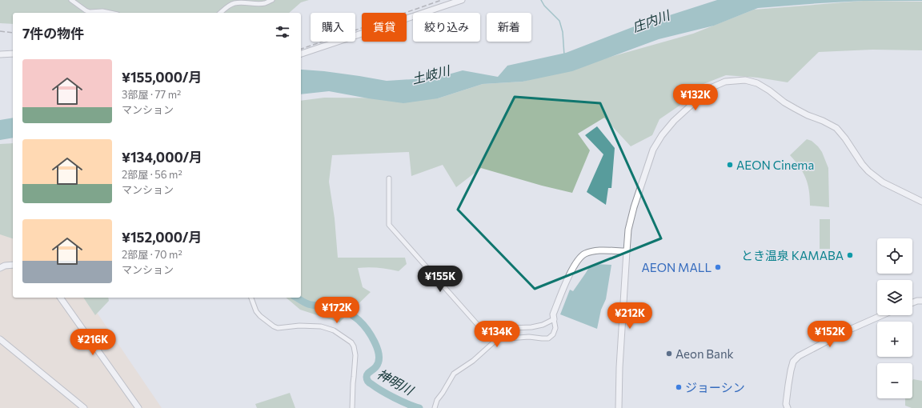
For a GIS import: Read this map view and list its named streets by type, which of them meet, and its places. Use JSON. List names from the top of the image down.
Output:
{
  "water": ["庄内川", "土岐川", "神明川"],
  "places": [
    "AEON Cinema",
    "とき温泉 KAMABA",
    "AEON MALL",
    "Aeon Bank",
    "ジョーシン"
  ],
  "page": {
    "chip": [
      "購入",
      "賃貸",
      "絞り込み",
      "新着"
    ],
    "heading": "7件の物件",
    "list": [
      {
        "name": "¥155,000/月",
        "note": "3部屋 · 77 m² · マンション"
      },
      {
        "name": "¥134,000/月",
        "note": "2部屋 · 56 m² · マンション"
      },
      {
        "name": "¥152,000/月",
        "note": "2部屋 · 70 m² · マンション"
      }
    ],
    "price": [
      "¥132K",
      "¥155K",
      "¥172K",
      "¥212K",
      "¥134K",
      "¥152K",
      "¥216K"
    ],
    "map_buttons": ["+", "−"]
  }
}
